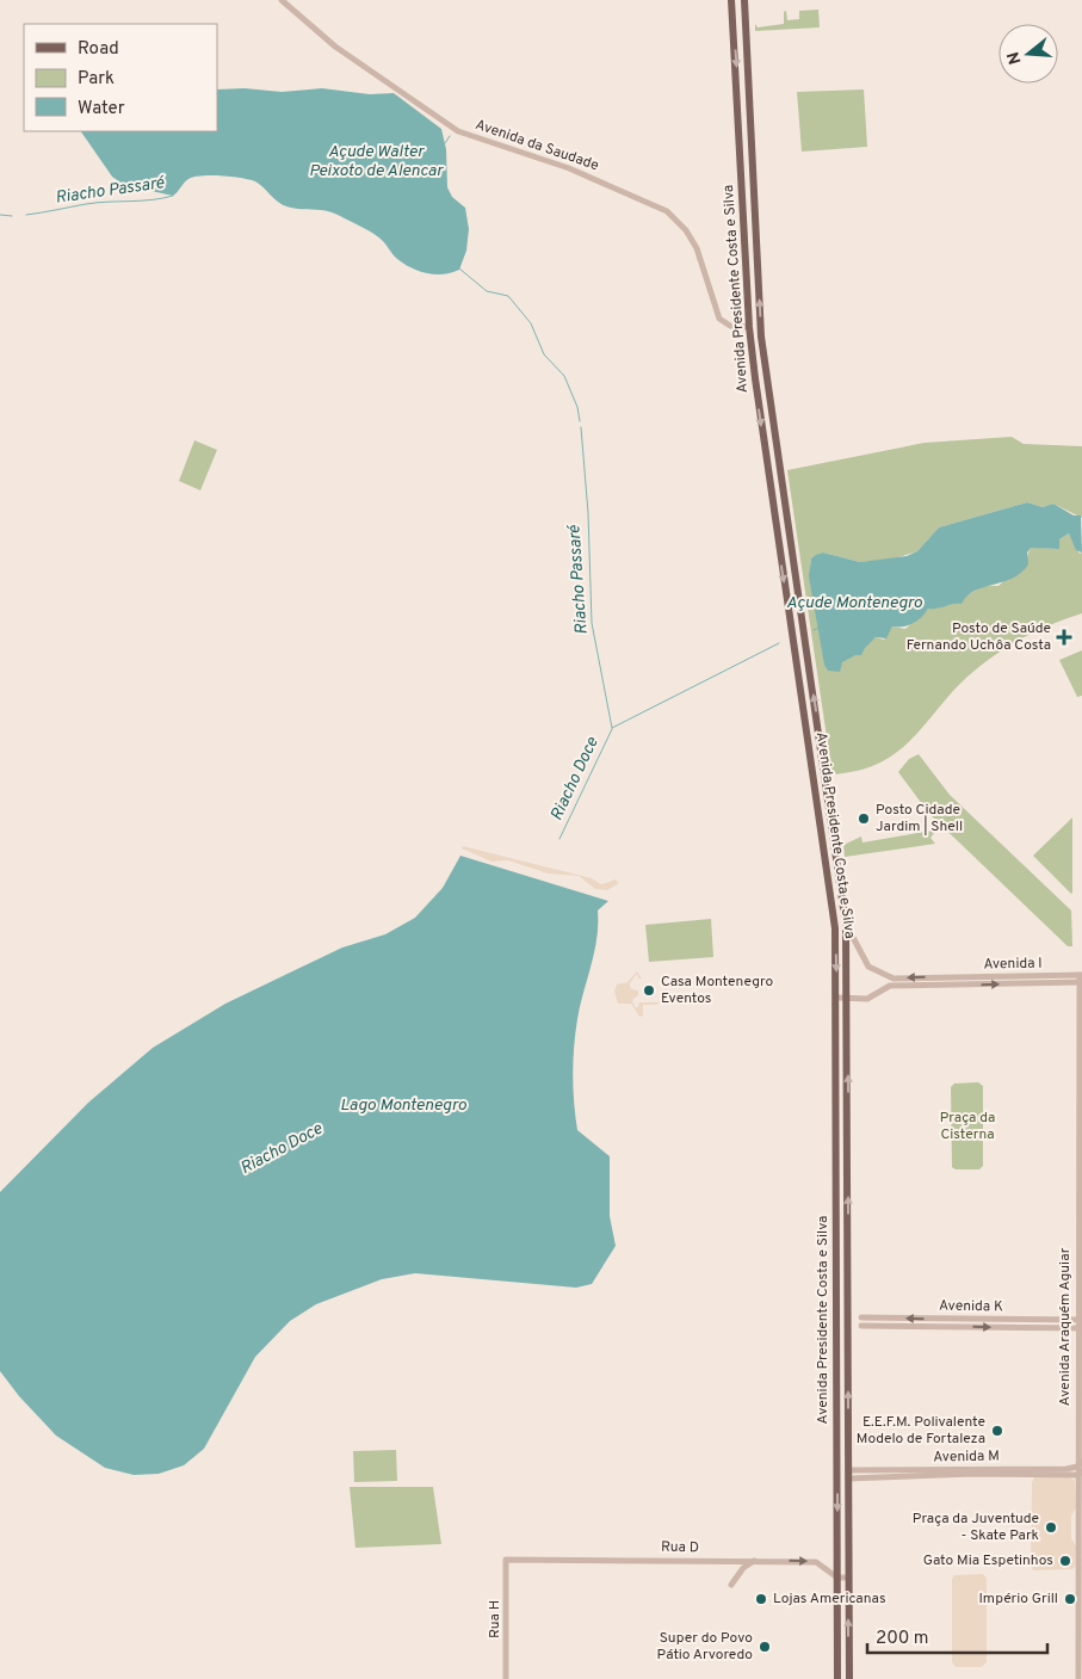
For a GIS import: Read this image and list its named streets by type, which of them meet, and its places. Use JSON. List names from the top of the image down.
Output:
{
  "streets": {
    "main road": ["Avenida Presidente Costa e Silva"],
    "street": [
      "Avenida da Saudade",
      "Avenida I",
      "Avenida K",
      "Avenida Araquém Aguiar",
      "Avenida M",
      "Rua D",
      "Rua H"
    ]
  },
  "crossings": [
    ["Avenida da Saudade", "Avenida Presidente Costa e Silva"],
    ["Avenida Presidente Costa e Silva", "Avenida I"],
    ["Avenida Presidente Costa e Silva", "Avenida M"],
    ["Avenida Presidente Costa e Silva", "Rua D"],
    ["Avenida I", "Avenida Araquém Aguiar"],
    ["Avenida K", "Avenida Araquém Aguiar"],
    ["Avenida Araquém Aguiar", "Avenida M"],
    ["Rua D", "Rua H"]
  ],
  "water": [
    "Açude Walter Peixoto de Alencar",
    "Riacho Passaré",
    "Açude Montenegro",
    "Riacho Doce",
    "Lago Montenegro"
  ],
  "parks": ["Praça da Cisterna"],
  "places": {
    "health": ["Posto de Saúde Fernando Uchôa Costa"],
    "other": [
      "Posto Cidade Jardim | Shell",
      "Casa Montenegro Eventos",
      "E.E.F.M. Polivalente Modelo de Fortaleza",
      "Praça da Juventude - Skate Park",
      "Gato Mia Espetinhos",
      "Lojas Americanas",
      "Império Grill",
      "Super do Povo Pátio Arvoredo"
    ]
  },
  "legend": ["Road", "Park", "Water"],
  "scale_bar": "200 m",
  "north": "left"
}
